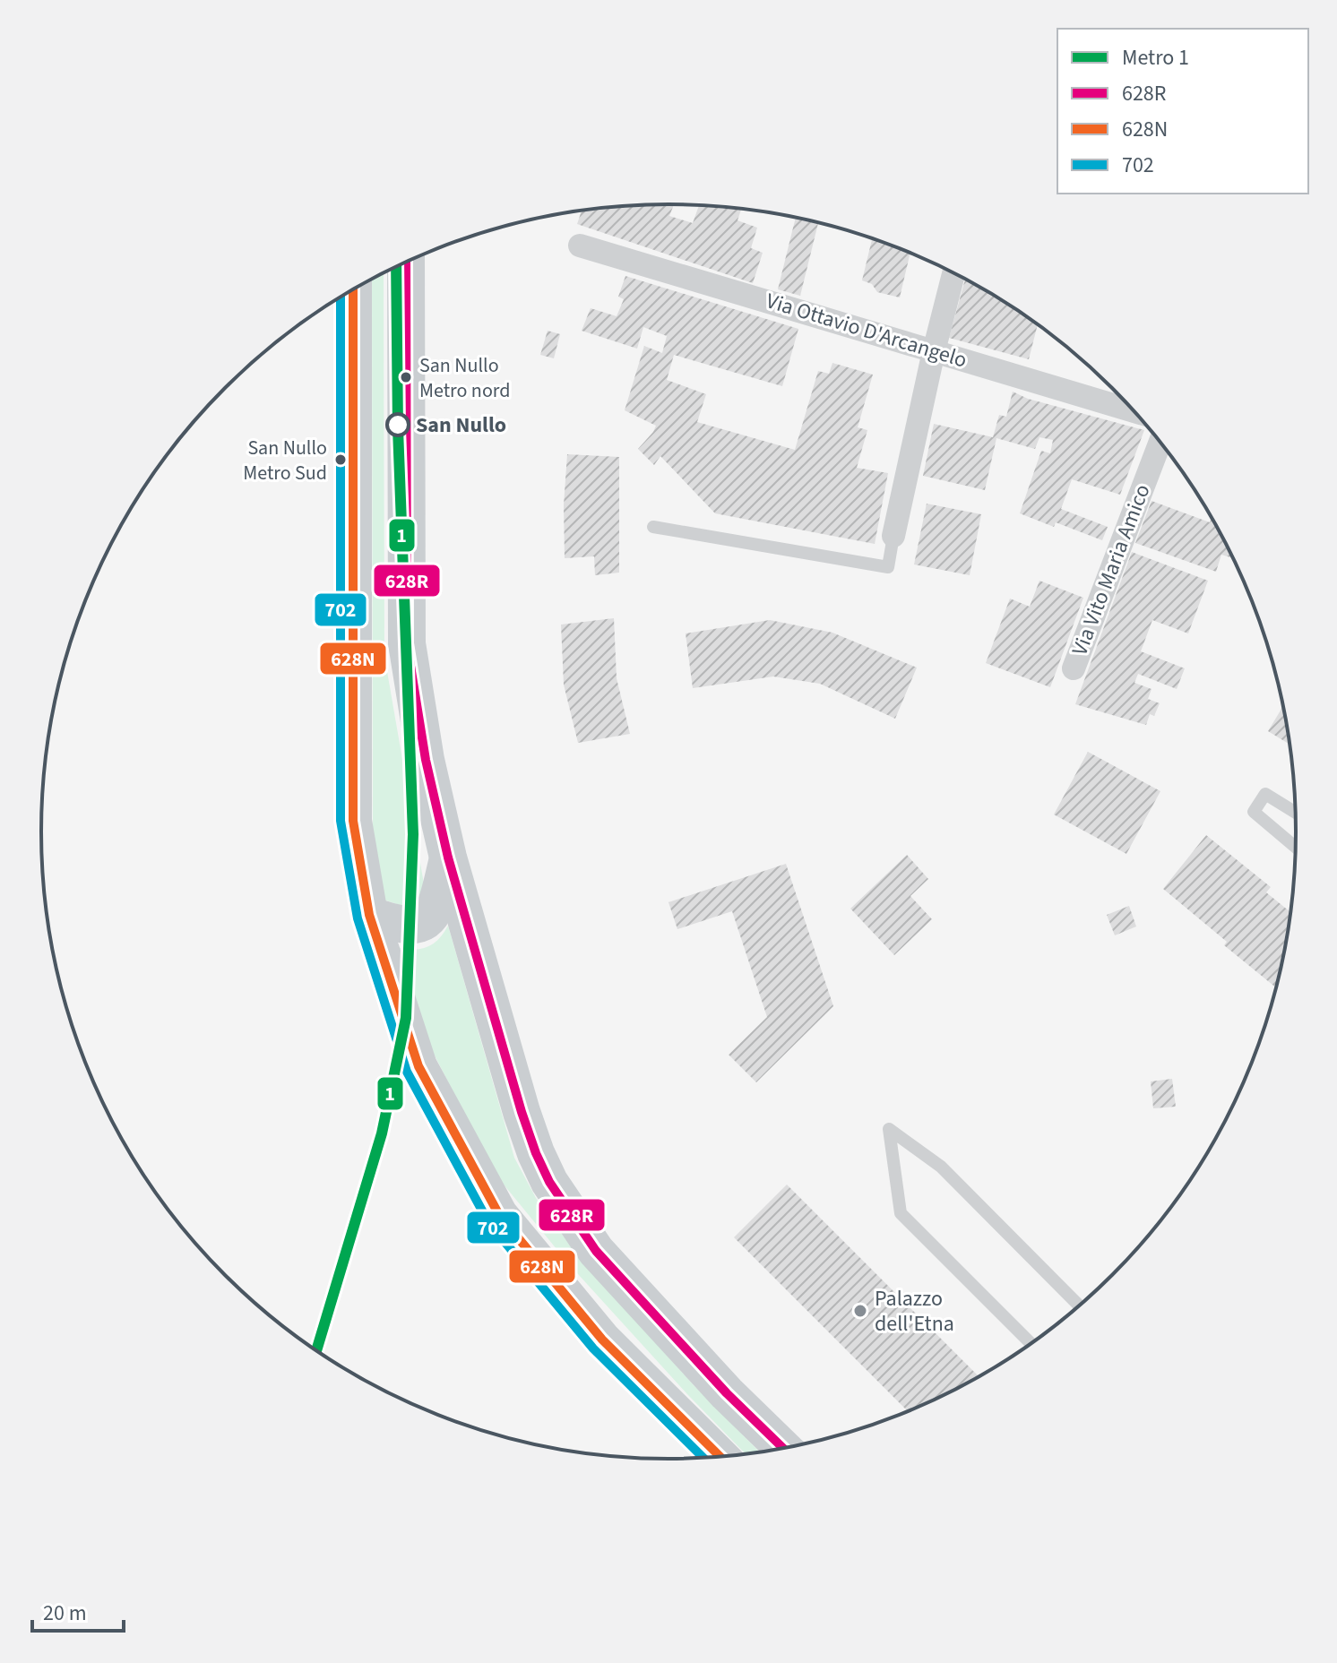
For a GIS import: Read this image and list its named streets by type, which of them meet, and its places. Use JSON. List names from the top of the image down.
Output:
{
  "streets": {
    "street": ["Via Ottavio D'Arcangelo", "Via Vito Maria Amico"]
  },
  "places": [
    "San Nullo Metro nord",
    "San Nullo",
    "San Nullo Metro Sud",
    "Palazzo dell'Etna"
  ],
  "lines": [
    "transit line 628R",
    "metro line 1",
    "transit line 628N",
    "transit line 702"
  ],
  "legend": [
    "Metro 1",
    "628R",
    "628N",
    "702"
  ],
  "scale_bar": "20 m"
}
